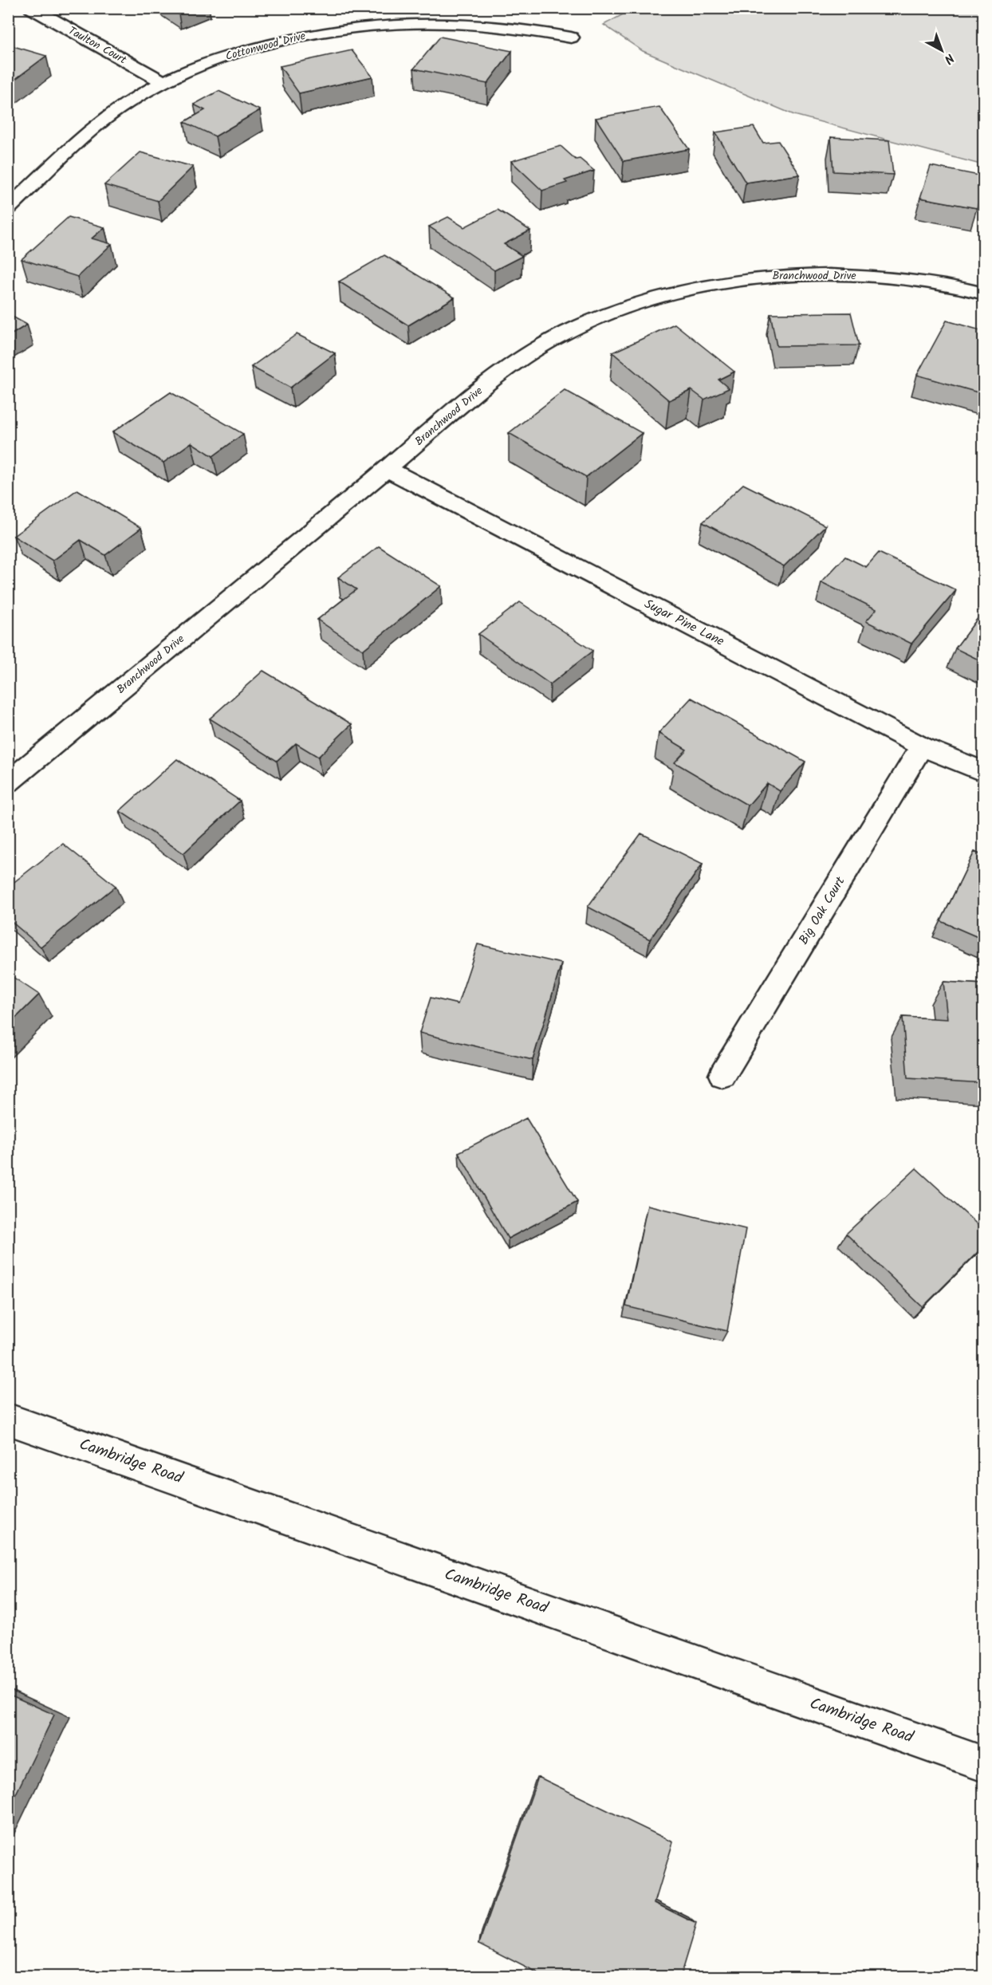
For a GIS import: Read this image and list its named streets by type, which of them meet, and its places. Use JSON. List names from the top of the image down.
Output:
{
  "streets": {
    "street": [
      "Taulton Court",
      "Cottonwood Drive",
      "Branchwood Drive",
      "Sugar Pine Lane",
      "Big Oak Court",
      "Cambridge Road"
    ]
  },
  "crossings": [
    ["Taulton Court", "Cottonwood Drive"],
    ["Branchwood Drive", "Sugar Pine Lane"],
    ["Sugar Pine Lane", "Big Oak Court"]
  ],
  "north": "bottom right"
}
